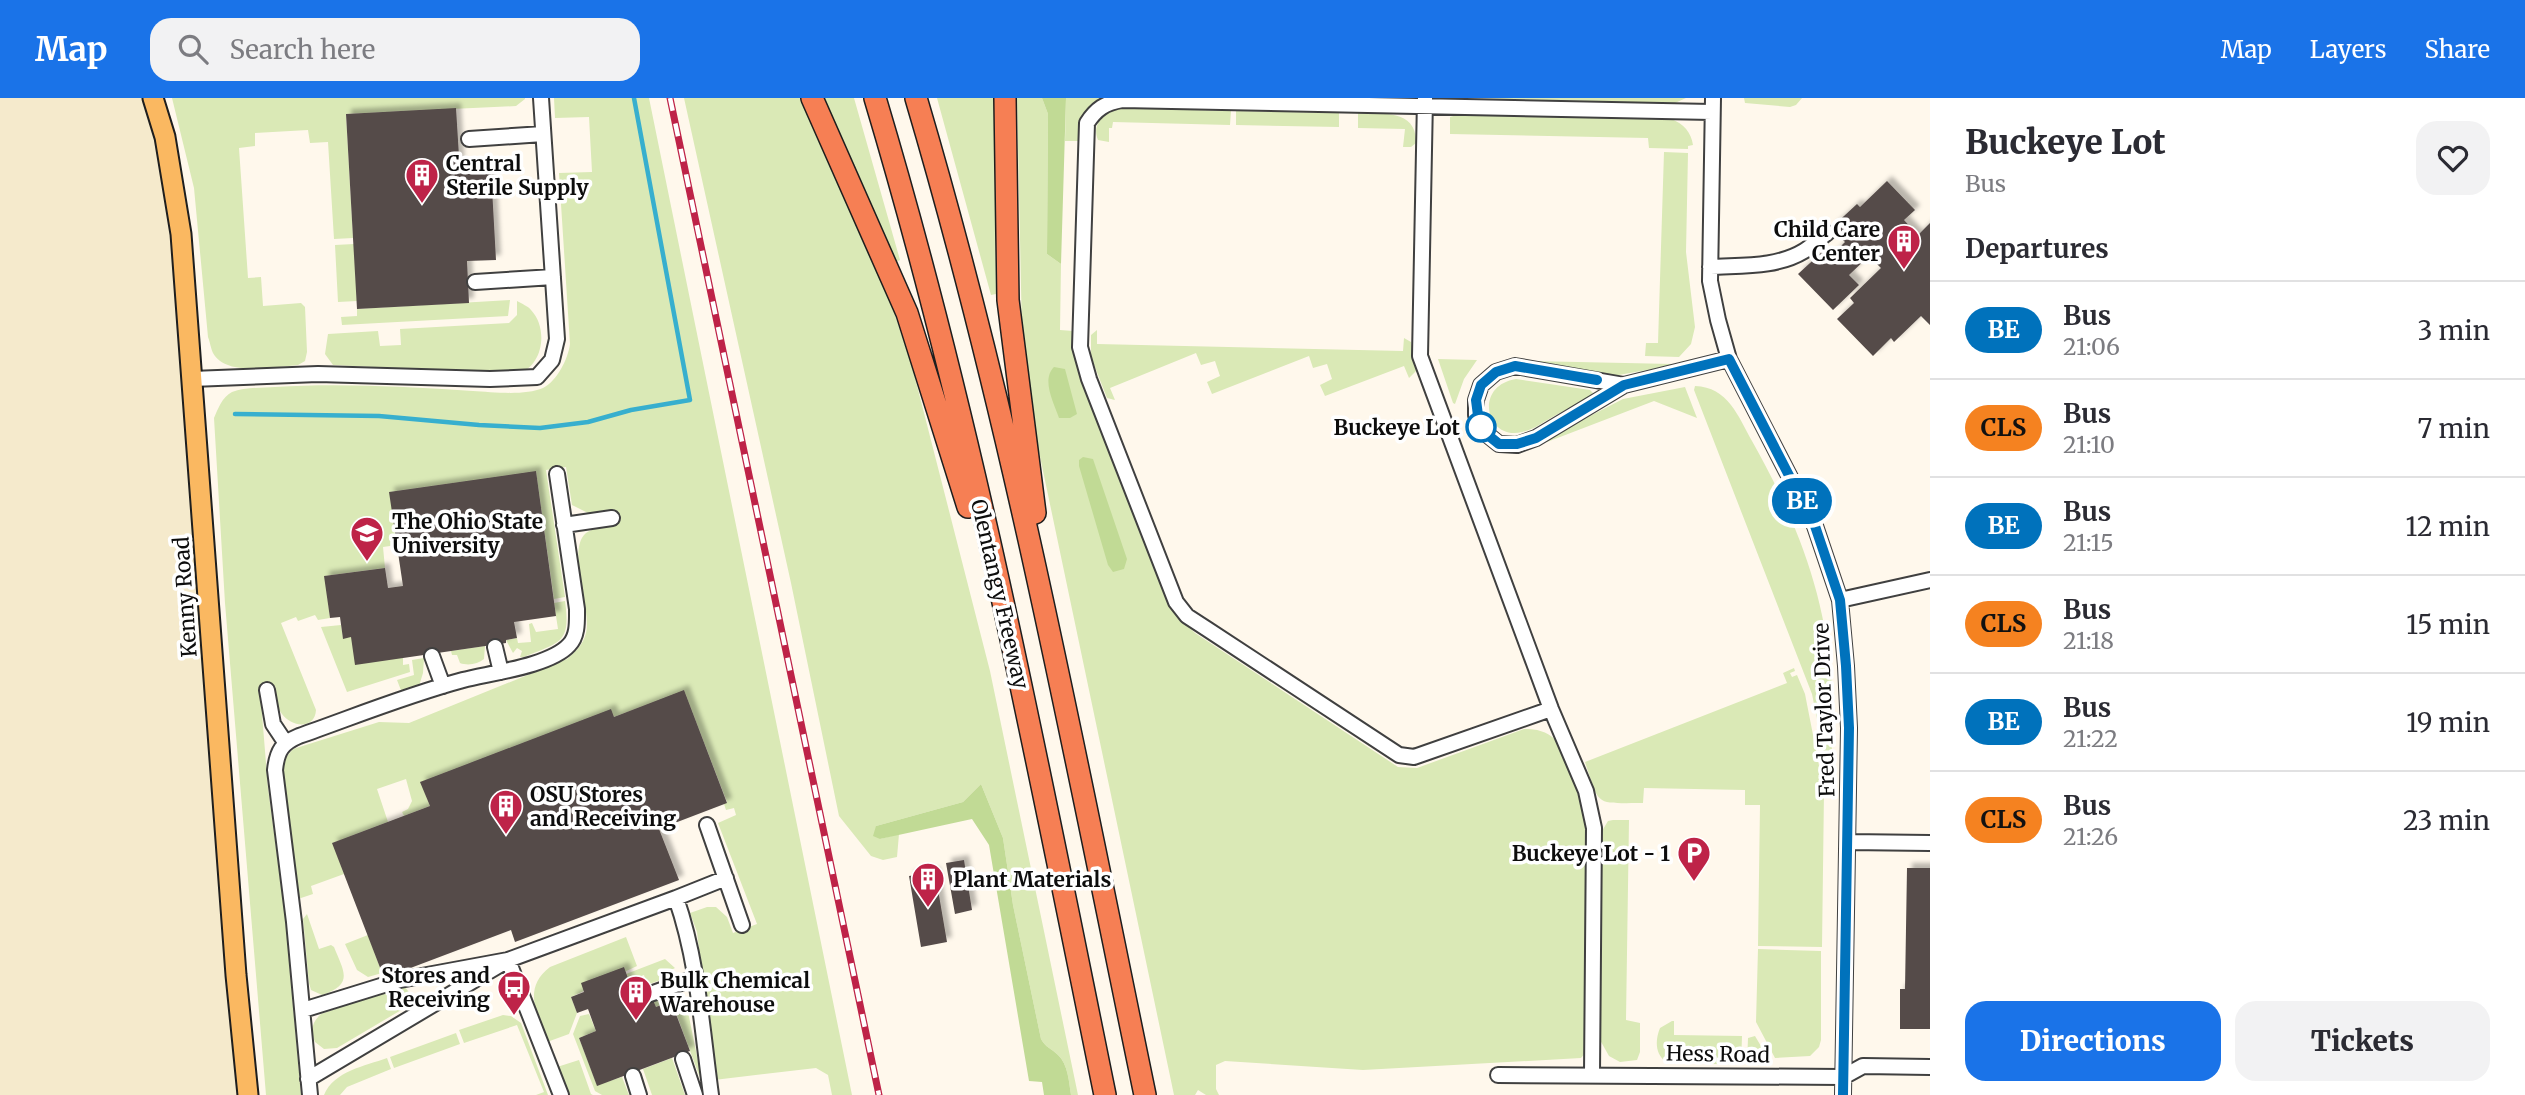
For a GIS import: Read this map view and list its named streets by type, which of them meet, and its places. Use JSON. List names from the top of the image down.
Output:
{
  "streets": {
    "highway": ["Olentangy Freeway"],
    "main road": ["Kenny Road"],
    "street": ["Fred Taylor Drive", "Hess Road"]
  },
  "crossings": [
    ["Fred Taylor Drive", "Hess Road"]
  ],
  "places": {
    "building": [
      "Central Sterile Supply",
      "Child Care Center",
      "OSU Stores and Receiving",
      "Plant Materials",
      "Bulk Chemical Warehouse"
    ],
    "other": ["Buckeye Lot"],
    "school or university": ["The Ohio State University"],
    "parking": ["Buckeye Lot - 1"],
    "bus stop": ["Stores and Receiving"]
  },
  "lines": ["bus line BE"],
  "page": {
    "header": "Map",
    "search": "Search here",
    "nav": ["Map", "Layers", "Share"],
    "on_map": "BE",
    "heading": [
      ["Buckeye Lot", "Bus"],
      "Departures"
    ],
    "list": [
      {
        "mark": "BE",
        "name": "Bus",
        "note": "21:06",
        "value": "3 min"
      },
      {
        "mark": "CLS",
        "name": "Bus",
        "note": "21:10",
        "value": "7 min"
      },
      {
        "mark": "BE",
        "name": "Bus",
        "note": "21:15",
        "value": "12 min"
      },
      {
        "mark": "CLS",
        "name": "Bus",
        "note": "21:18",
        "value": "15 min"
      },
      {
        "mark": "BE",
        "name": "Bus",
        "note": "21:22",
        "value": "19 min"
      },
      {
        "mark": "CLS",
        "name": "Bus",
        "note": "21:26",
        "value": "23 min"
      }
    ],
    "buttons": ["Directions", "Tickets"]
  }
}
